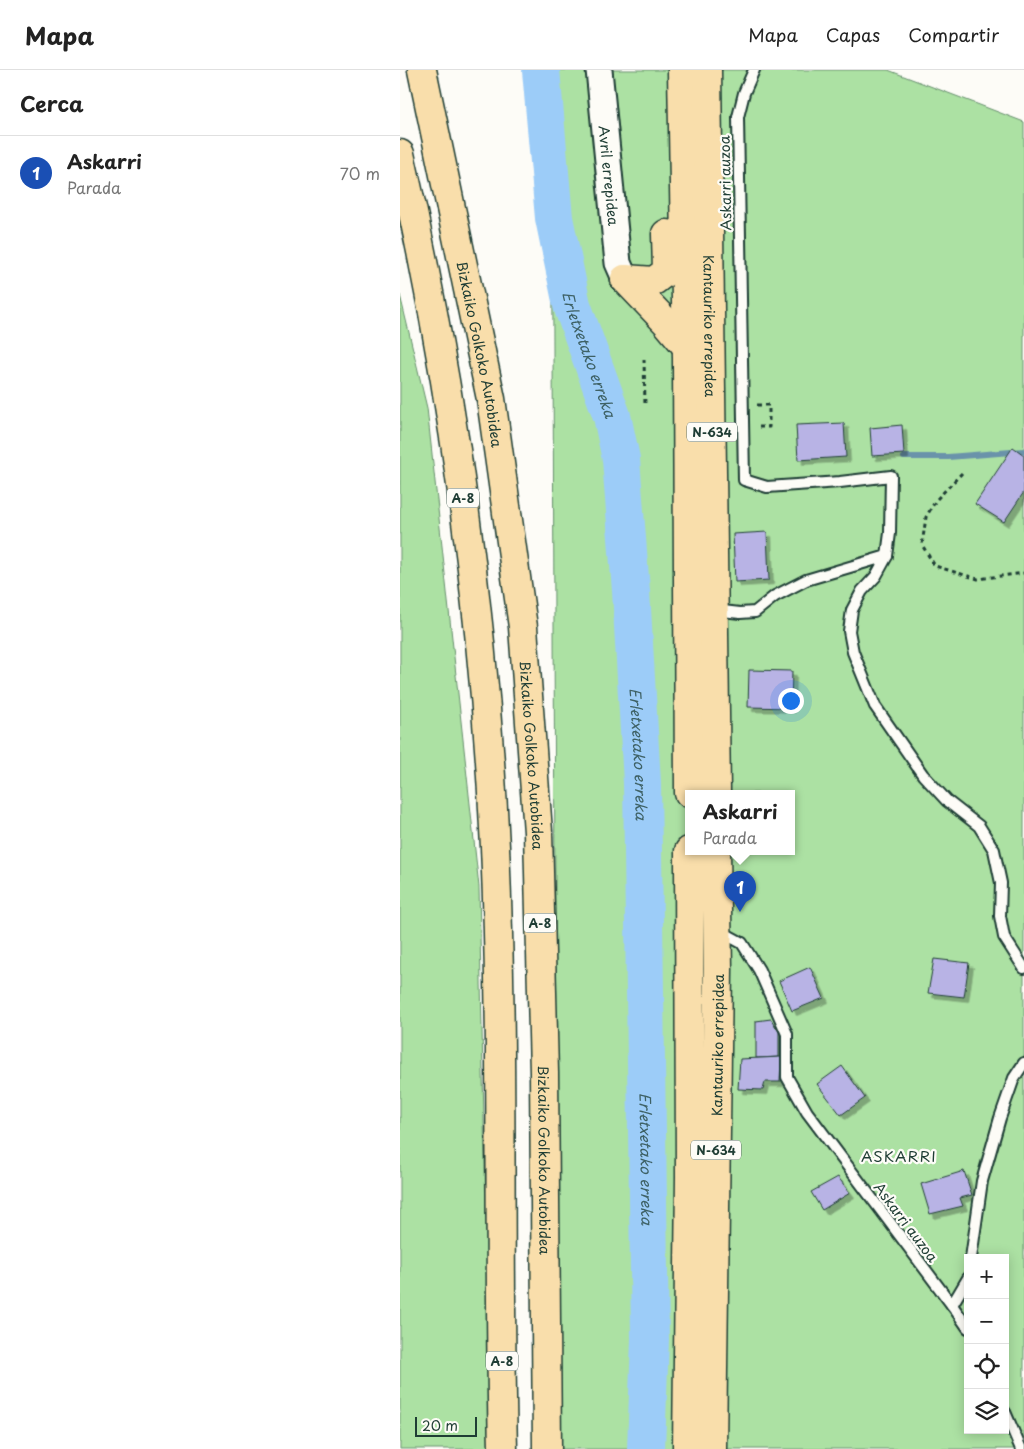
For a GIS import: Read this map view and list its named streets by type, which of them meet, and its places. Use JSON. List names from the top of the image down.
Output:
{
  "streets": {
    "highway": [
      "Kantauriko errepidea",
      "Bizkaiko Golkoko Autobidea",
      "N-634",
      "A-8"
    ],
    "street": ["Avril errepidea"],
    "lane": ["Askarri auzoa"]
  },
  "crossings": [
    ["Askarri auzoa", "Kantauriko errepidea"]
  ],
  "districts": ["ASKARRI"],
  "water": ["Erletxetako erreka"],
  "scale_bar": "20 m",
  "page": {
    "header": "Mapa",
    "nav": ["Mapa", "Capas", "Compartir"],
    "heading": "Cerca",
    "list": [
      {
        "mark": "1",
        "name": "Askarri",
        "note": "Parada",
        "value": "70 m"
      }
    ],
    "popup": ["Askarri", "Parada"],
    "pins": "1",
    "map_buttons": ["+", "−"],
    "scale": "20 m"
  }
}
